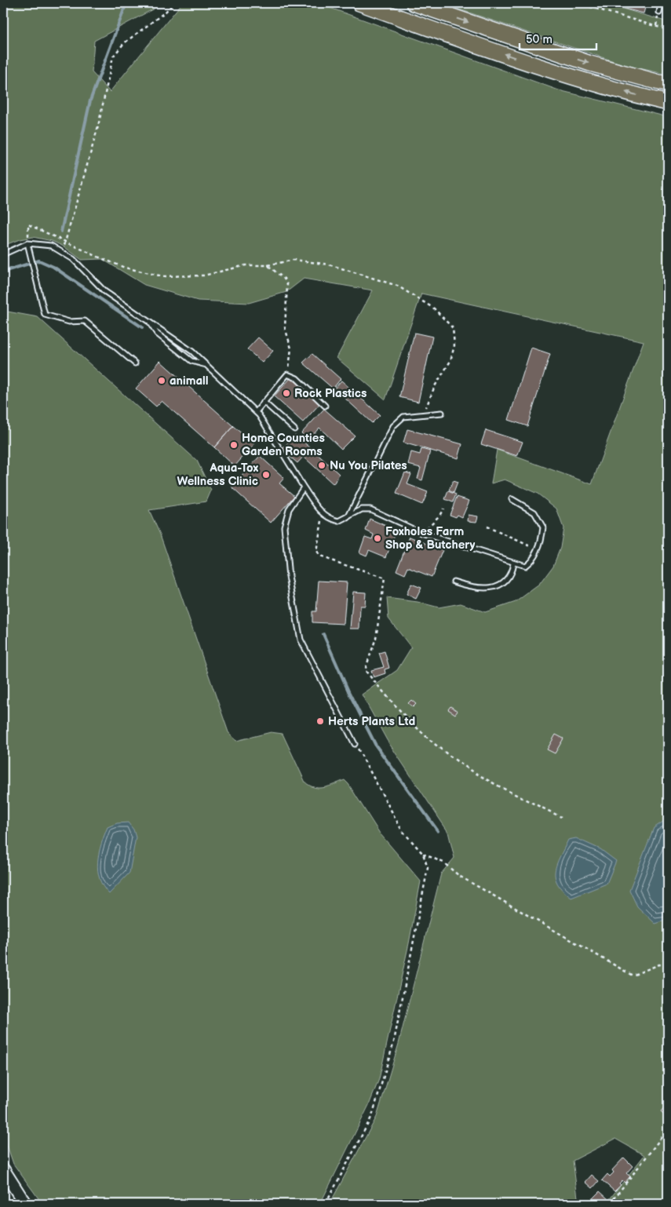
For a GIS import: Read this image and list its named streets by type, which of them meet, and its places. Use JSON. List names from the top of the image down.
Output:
{
  "places": [
    "animall",
    "Rock Plastics",
    "Home Counties Garden Rooms",
    "Nu You Pilates",
    "Aqua-Tox Wellness Clinic",
    "Foxholes Farm Shop & Butchery",
    "Herts Plants Ltd"
  ],
  "scale_bar": "50 m"
}
